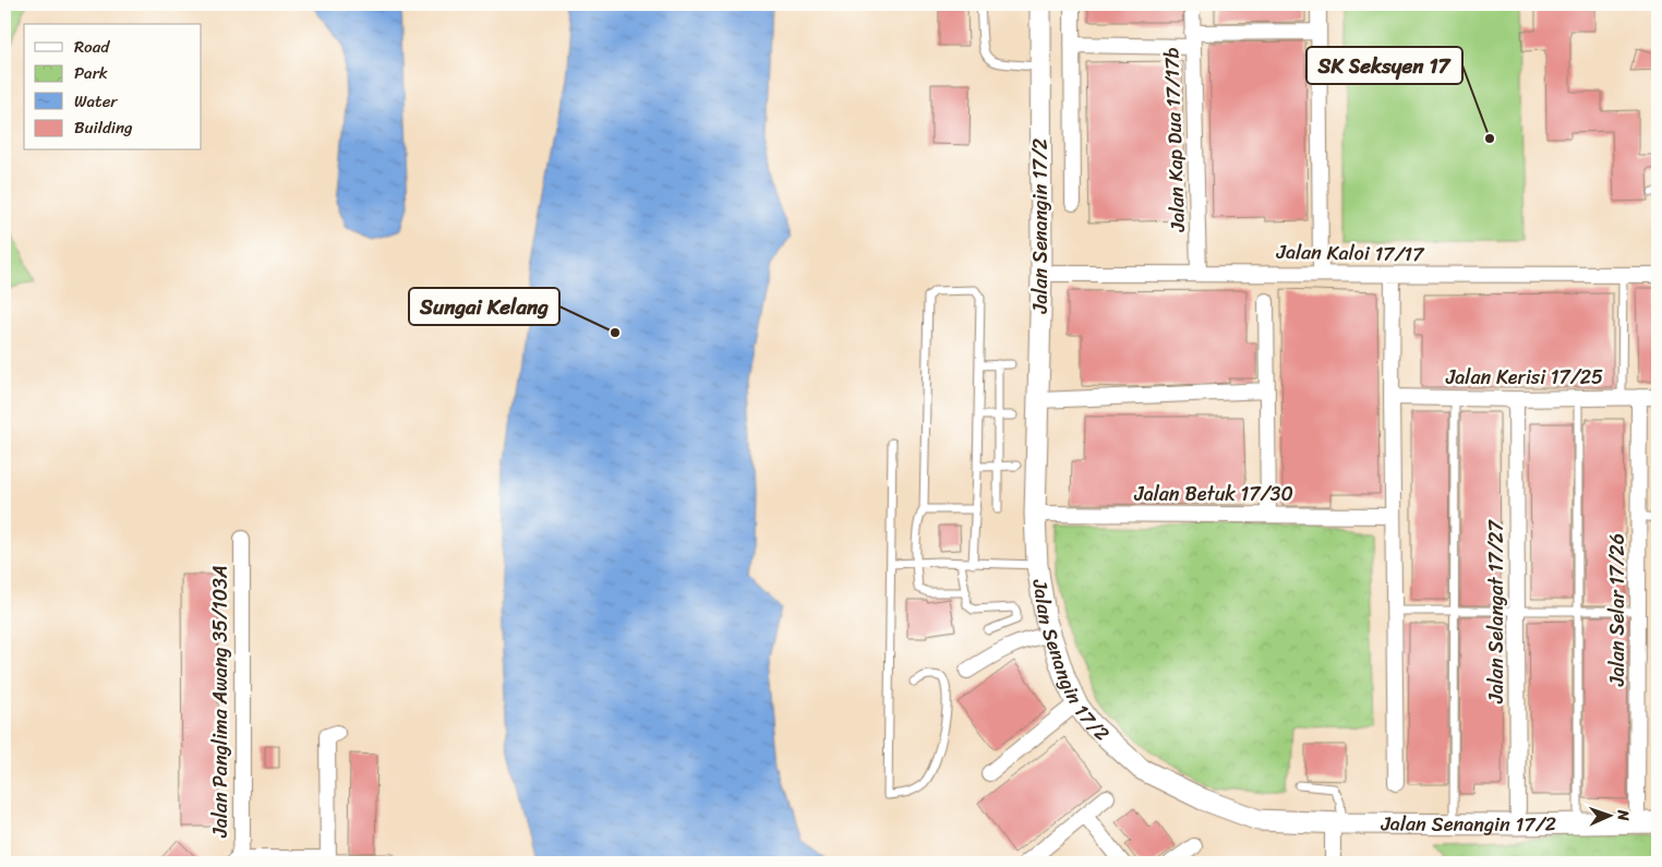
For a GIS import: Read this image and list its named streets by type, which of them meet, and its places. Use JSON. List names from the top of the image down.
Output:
{
  "streets": {
    "street": [
      "Jalan Kap Dua 17/17b",
      "Jalan Senangin 17/2",
      "Jalan Kaloi 17/17",
      "Jalan Kerisi 17/25",
      "Jalan Betuk 17/30",
      "Jalan Selar 17/26",
      "Jalan Selangat 17/27",
      "Jalan Panglima Awang 35/103A"
    ]
  },
  "crossings": [
    ["Jalan Kap Dua 17/17b", "Jalan Kaloi 17/17"],
    ["Jalan Senangin 17/2", "Jalan Kaloi 17/17"],
    ["Jalan Senangin 17/2", "Jalan Betuk 17/30"],
    ["Jalan Senangin 17/2", "Jalan Selar 17/26"],
    ["Jalan Senangin 17/2", "Jalan Selangat 17/27"],
    ["Jalan Kerisi 17/25", "Jalan Selar 17/26"],
    ["Jalan Kerisi 17/25", "Jalan Selangat 17/27"]
  ],
  "places": ["SK Seksyen 17", "Sungai Kelang"],
  "legend": [
    "Road",
    "Park",
    "Water",
    "Building"
  ],
  "north": "right"
}
